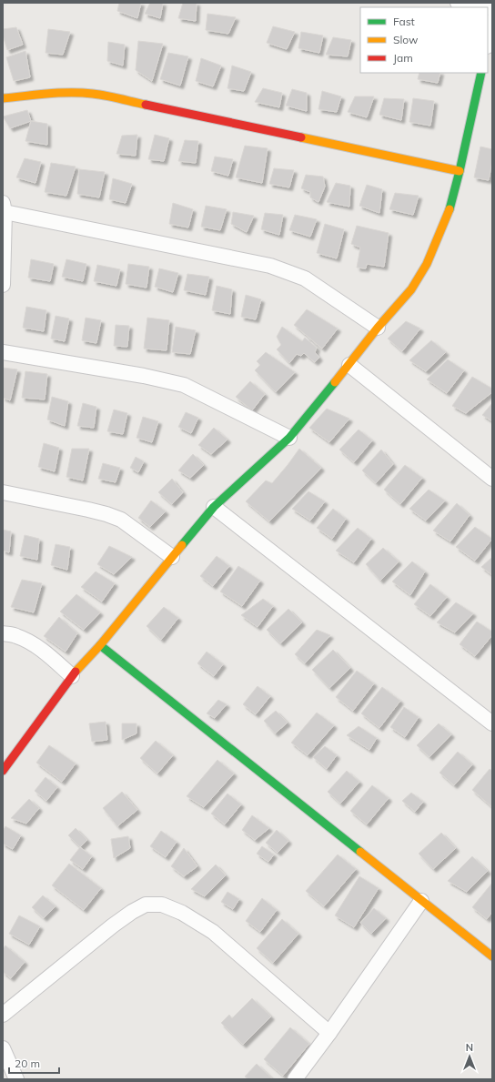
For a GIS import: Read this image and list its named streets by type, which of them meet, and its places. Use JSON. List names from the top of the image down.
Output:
{
  "legend": ["Fast", "Slow", "Jam"],
  "scale_bar": "20 m",
  "north": "top"
}
